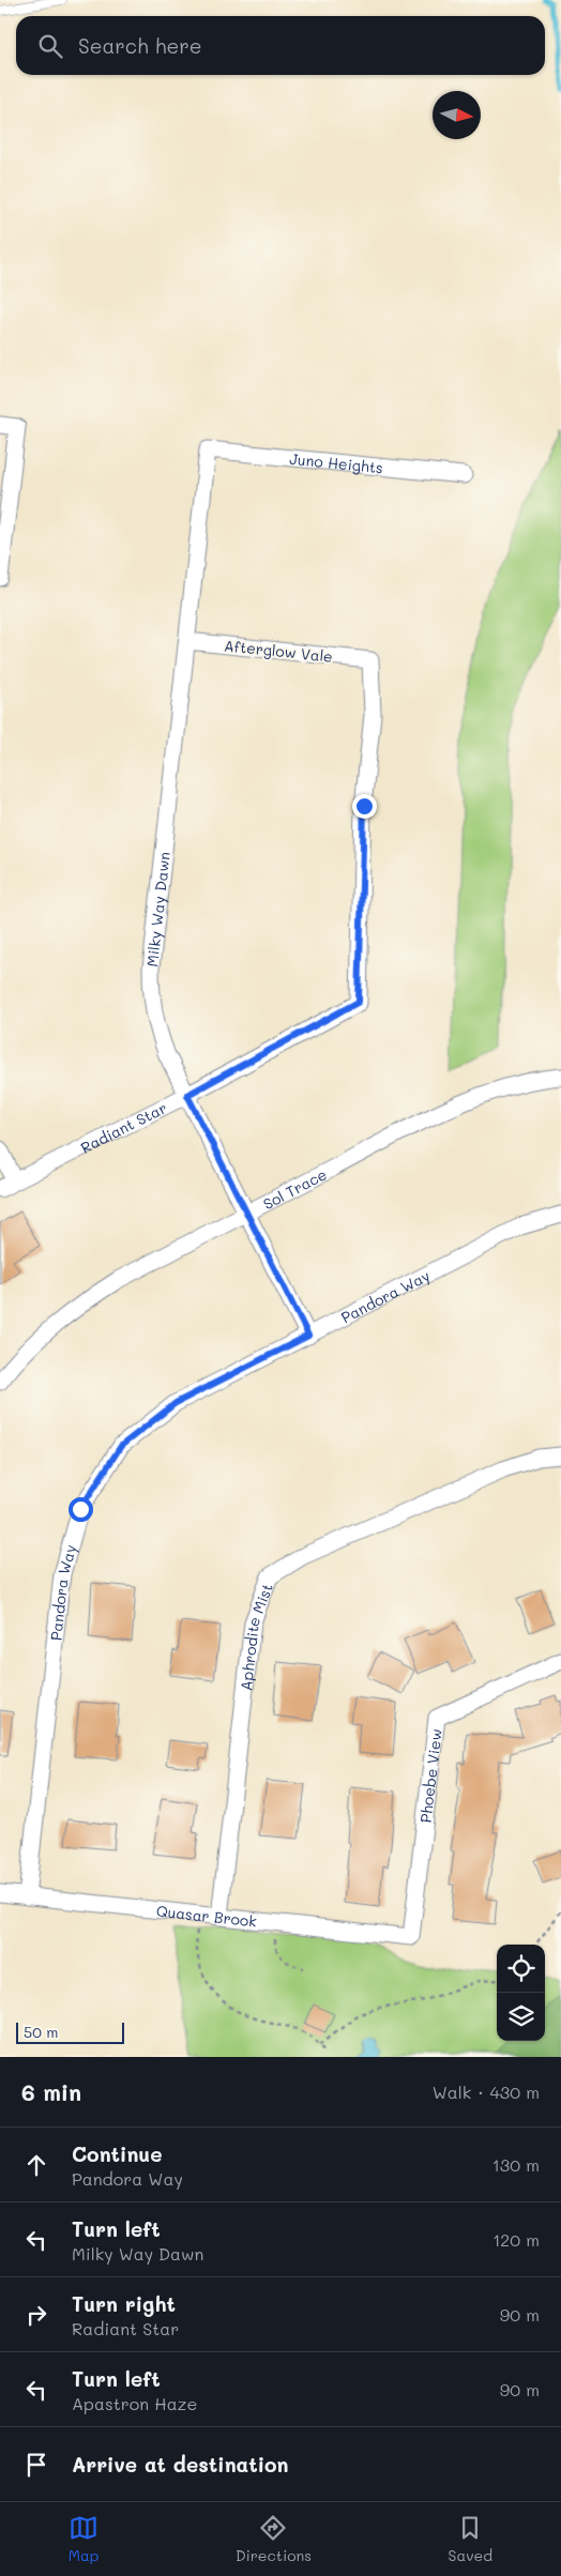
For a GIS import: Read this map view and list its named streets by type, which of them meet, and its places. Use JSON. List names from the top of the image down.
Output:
{
  "streets": {
    "street": [
      "Juno Heights",
      "Afterglow Vale",
      "Milky Way Dawn",
      "Radiant Star",
      "Sol Trace",
      "Pandora Way",
      "Aphrodite Mist",
      "Phoebe View",
      "Quasar Brook"
    ]
  },
  "crossings": [
    ["Juno Heights", "Milky Way Dawn"],
    ["Afterglow Vale", "Milky Way Dawn"],
    ["Afterglow Vale", "Radiant Star"],
    ["Milky Way Dawn", "Radiant Star"],
    ["Milky Way Dawn", "Sol Trace"],
    ["Milky Way Dawn", "Pandora Way"],
    ["Pandora Way", "Quasar Brook"],
    ["Aphrodite Mist", "Quasar Brook"],
    ["Phoebe View", "Quasar Brook"]
  ],
  "scale_bar": "50 m",
  "north": "right",
  "page": {
    "search": "Search here",
    "scale": "50 m",
    "heading": ["6 min", "Walk · 430 m"],
    "list": [
      ["Continue", "Pandora Way", "130 m"],
      ["Turn left", "Milky Way Dawn", "120 m"],
      ["Turn right", "Radiant Star", "90 m"],
      ["Turn left", "Apastron Haze", "90 m"],
      "Arrive at destination"
    ],
    "nav": ["Map", "Directions", "Saved"]
  }
}
